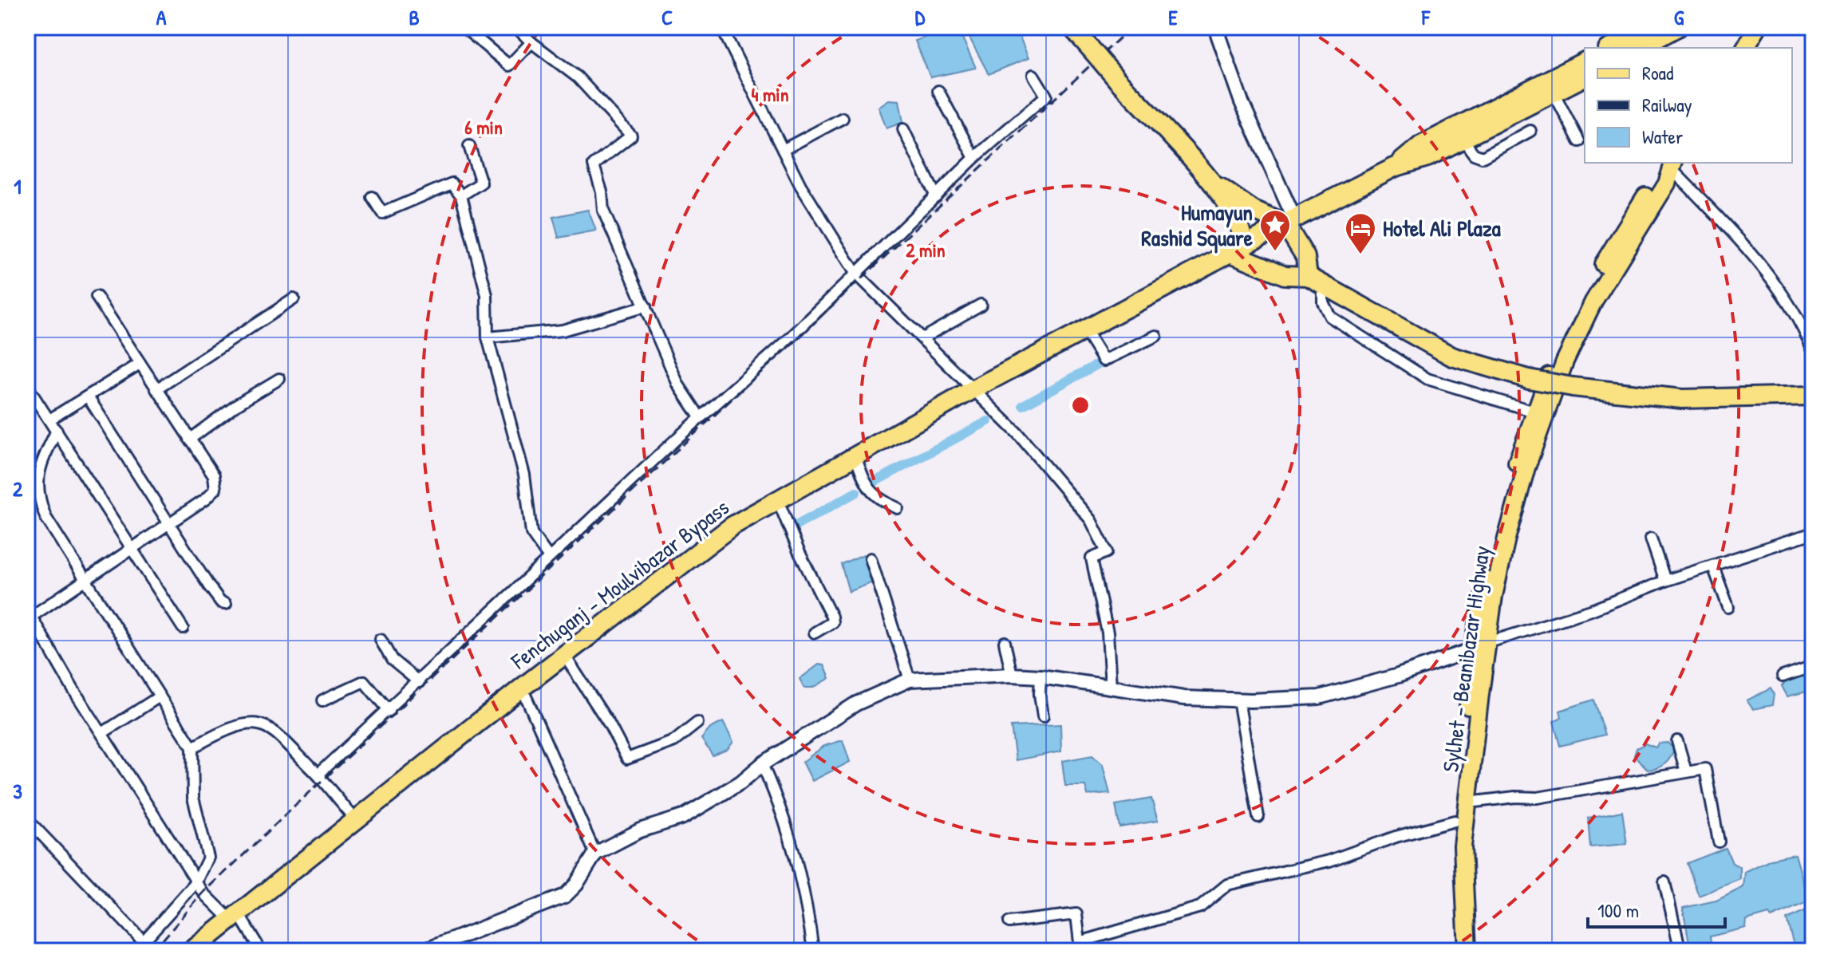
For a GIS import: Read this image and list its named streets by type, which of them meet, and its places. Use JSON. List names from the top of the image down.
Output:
{
  "streets": {
    "highway": ["Fenchuganj - Moulvibazar Bypass"],
    "main road": ["Sylhet - Beanibazar Highway"]
  },
  "places": {
    "place": ["Humayun Rashid Square"],
    "hotel": ["Hotel Ali Plaza"]
  },
  "legend": ["Road", "Railway", "Water"],
  "scale_bar": "100 m",
  "grid": {
    "columns": [
      "A",
      "B",
      "C",
      "D",
      "E",
      "F",
      "G"
    ],
    "rows": ["1", "2", "3"]
  },
  "rings": ["4 min", "6 min", "2 min"]
}
